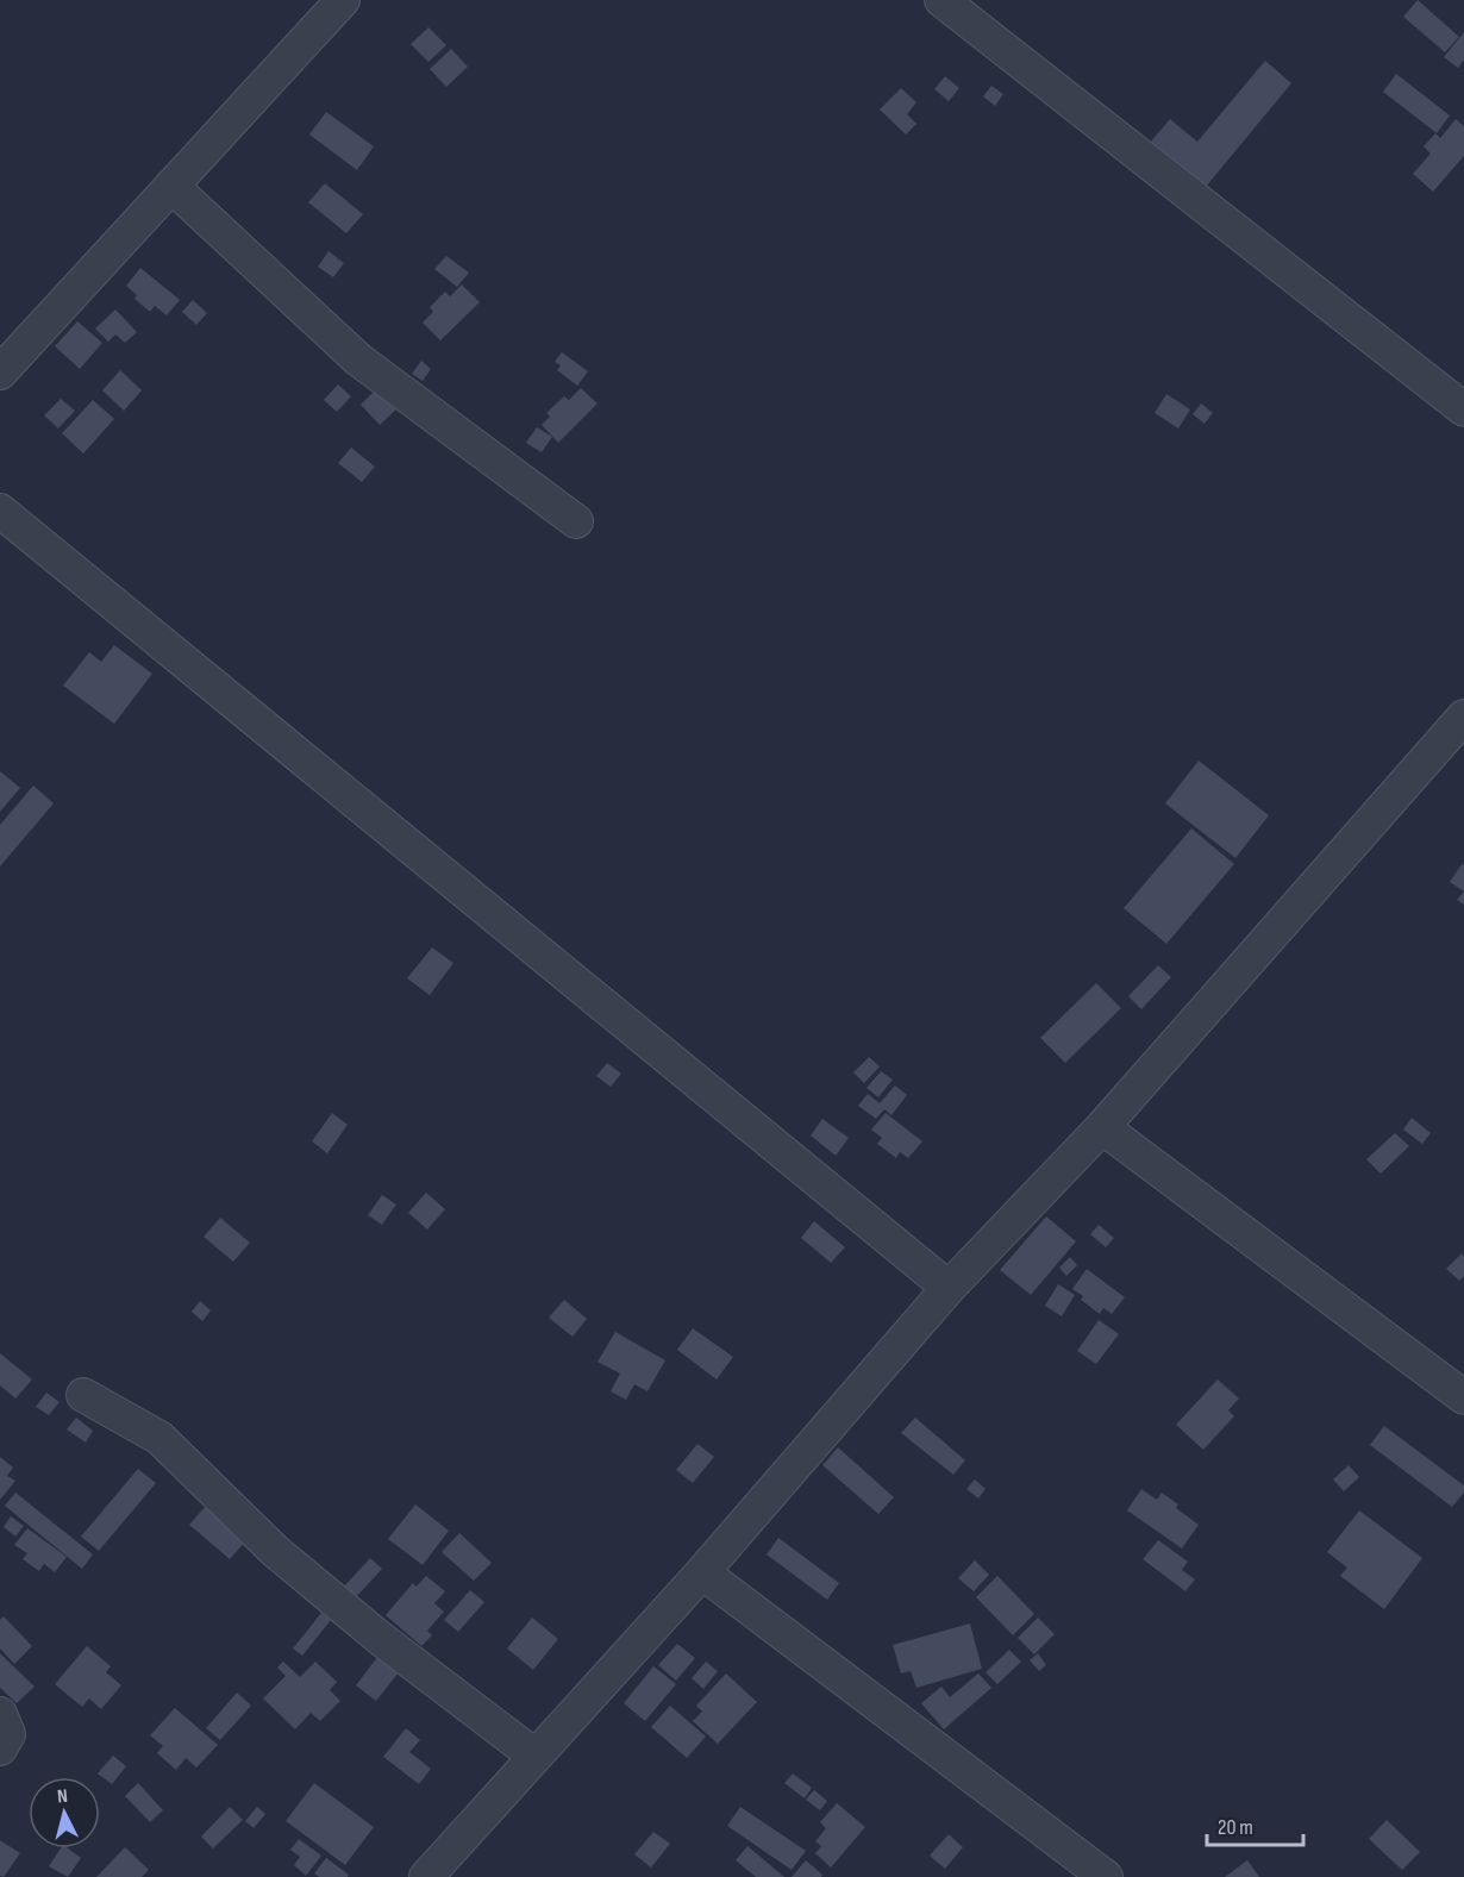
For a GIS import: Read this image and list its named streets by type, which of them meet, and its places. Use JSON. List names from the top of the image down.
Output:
{
  "scale_bar": "20 m",
  "north": "top"
}
